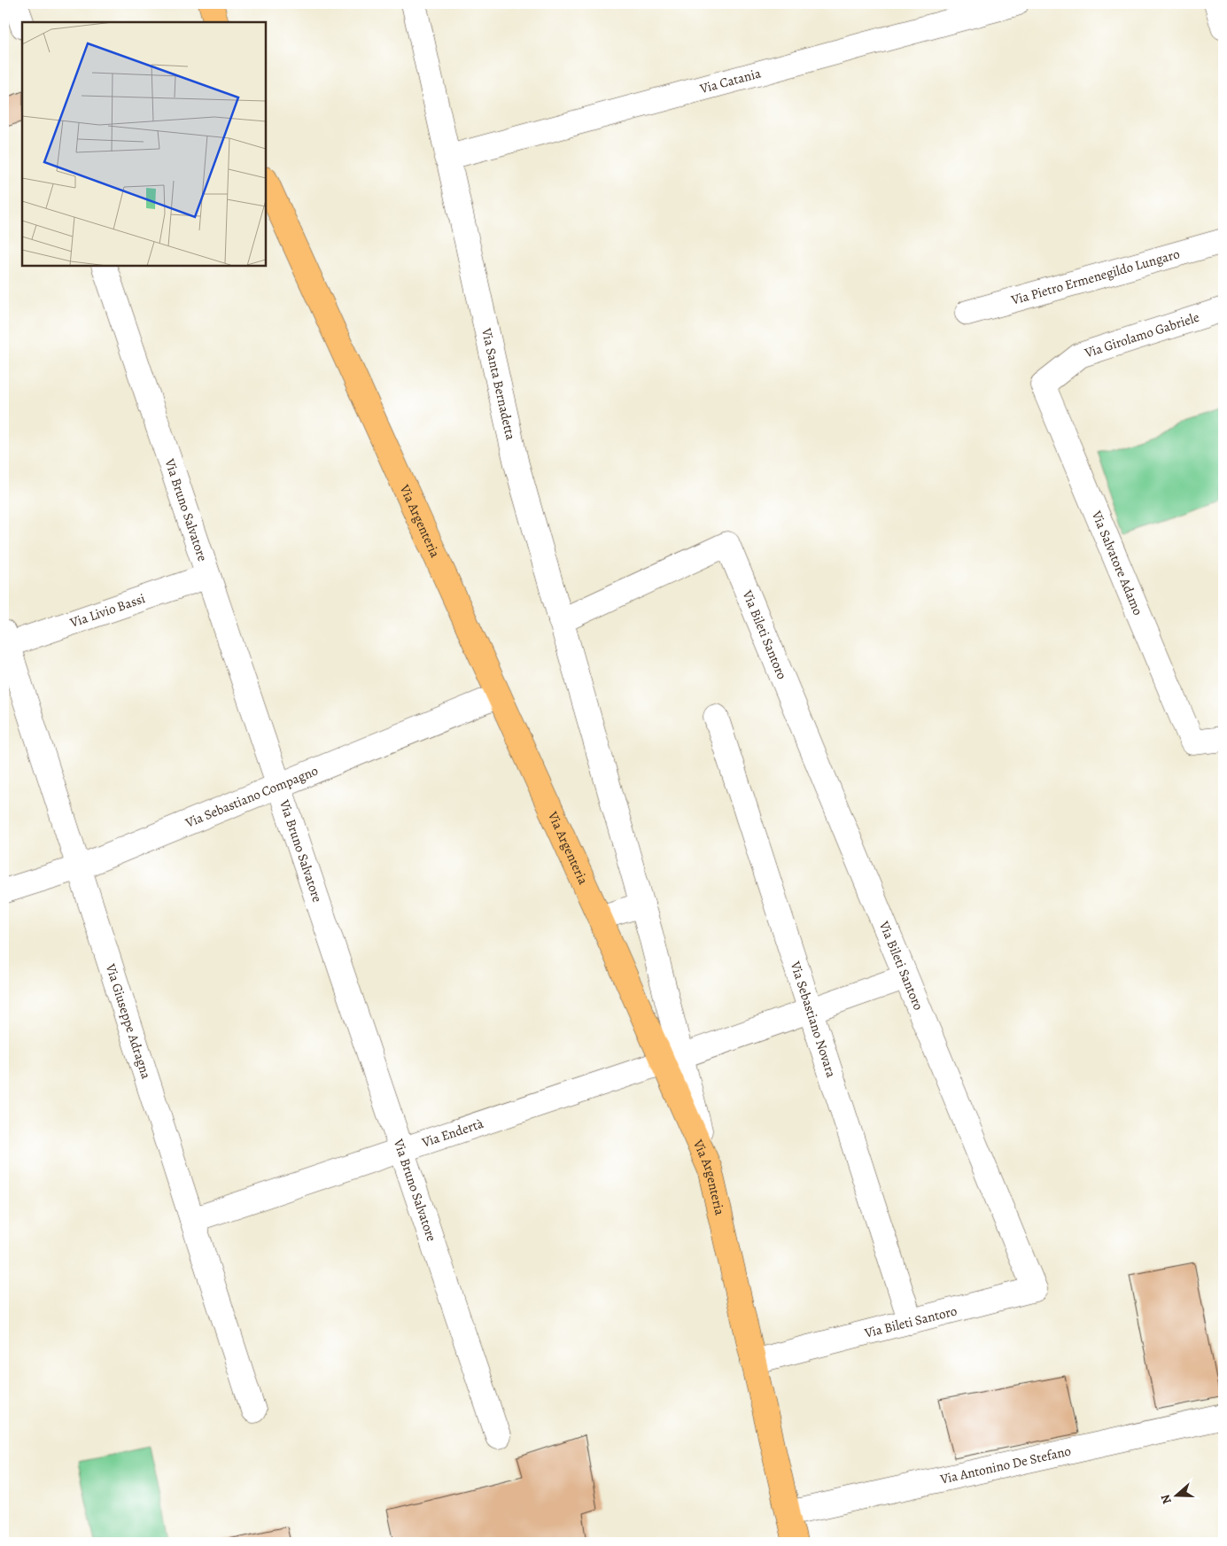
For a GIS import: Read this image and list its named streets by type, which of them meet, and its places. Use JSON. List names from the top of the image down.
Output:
{
  "streets": {
    "main road": ["Via Argenteria"],
    "street": [
      "Via Catania",
      "Via Pietro Ermenegildo Lungaro",
      "Via Girolamo Gabriele",
      "Via Santa Bernadetta",
      "Via Bruno Salvatore",
      "Via Salvatore Adamo",
      "Via Livio Bassi",
      "Via Bileti Santoro",
      "Via Sebastiano Compagno",
      "Via Sebastiano Novara",
      "Via Giuseppe Adragna",
      "Via Endertà",
      "Via Antonino De Stefano"
    ]
  },
  "crossings": [
    ["Via Catania", "Via Santa Bernadetta"],
    ["Via Girolamo Gabriele", "Via Salvatore Adamo"],
    ["Via Santa Bernadetta", "Via Argenteria"],
    ["Via Santa Bernadetta", "Via Bileti Santoro"],
    ["Via Santa Bernadetta", "Via Endertà"],
    ["Via Bruno Salvatore", "Via Livio Bassi"],
    ["Via Bruno Salvatore", "Via Sebastiano Compagno"],
    ["Via Bruno Salvatore", "Via Endertà"],
    ["Via Argenteria", "Via Bileti Santoro"],
    ["Via Argenteria", "Via Sebastiano Compagno"],
    ["Via Argenteria", "Via Endertà"],
    ["Via Argenteria", "Via Antonino De Stefano"],
    ["Via Livio Bassi", "Via Giuseppe Adragna"],
    ["Via Bileti Santoro", "Via Sebastiano Novara"],
    ["Via Bileti Santoro", "Via Endertà"],
    ["Via Sebastiano Compagno", "Via Giuseppe Adragna"],
    ["Via Sebastiano Novara", "Via Endertà"],
    ["Via Giuseppe Adragna", "Via Endertà"]
  ],
  "north": "left"
}
